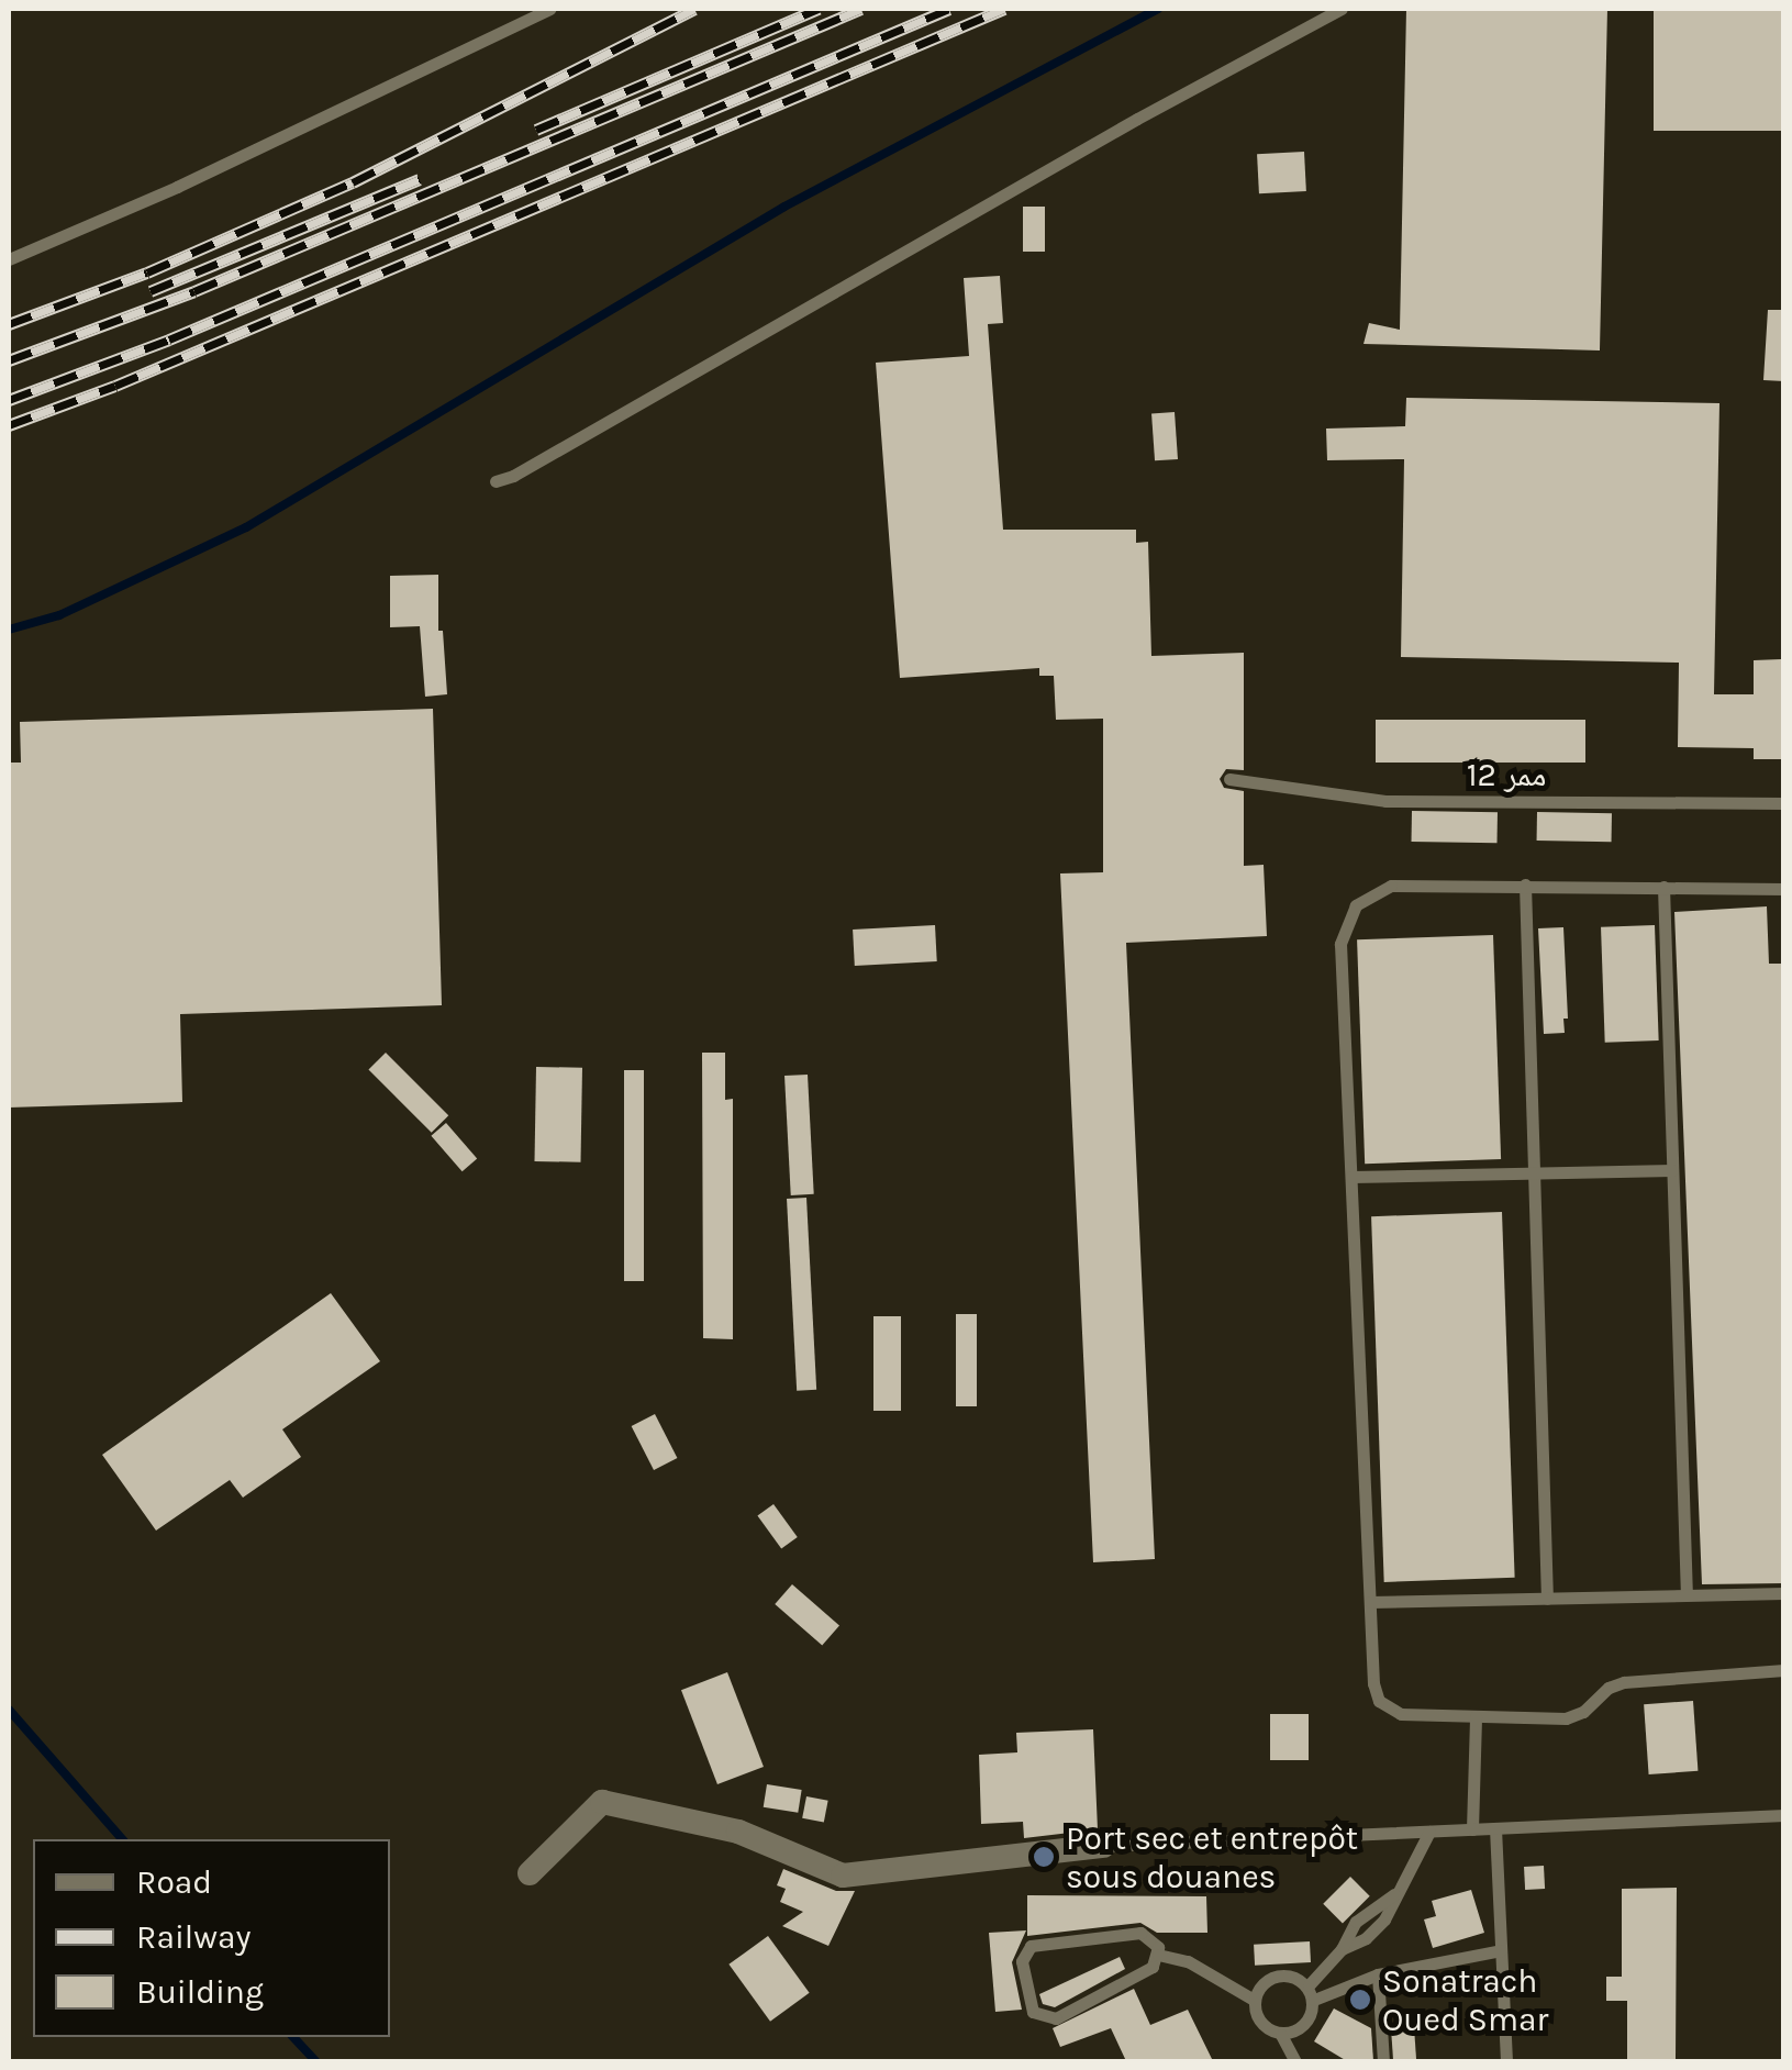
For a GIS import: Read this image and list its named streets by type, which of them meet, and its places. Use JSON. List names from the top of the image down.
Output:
{
  "streets": {
    "lane": ["ممر 12"]
  },
  "places": ["Port sec et entrepôt sous douanes", "Sonatrach Oued Smar"],
  "legend": ["Road", "Railway", "Building"]
}
